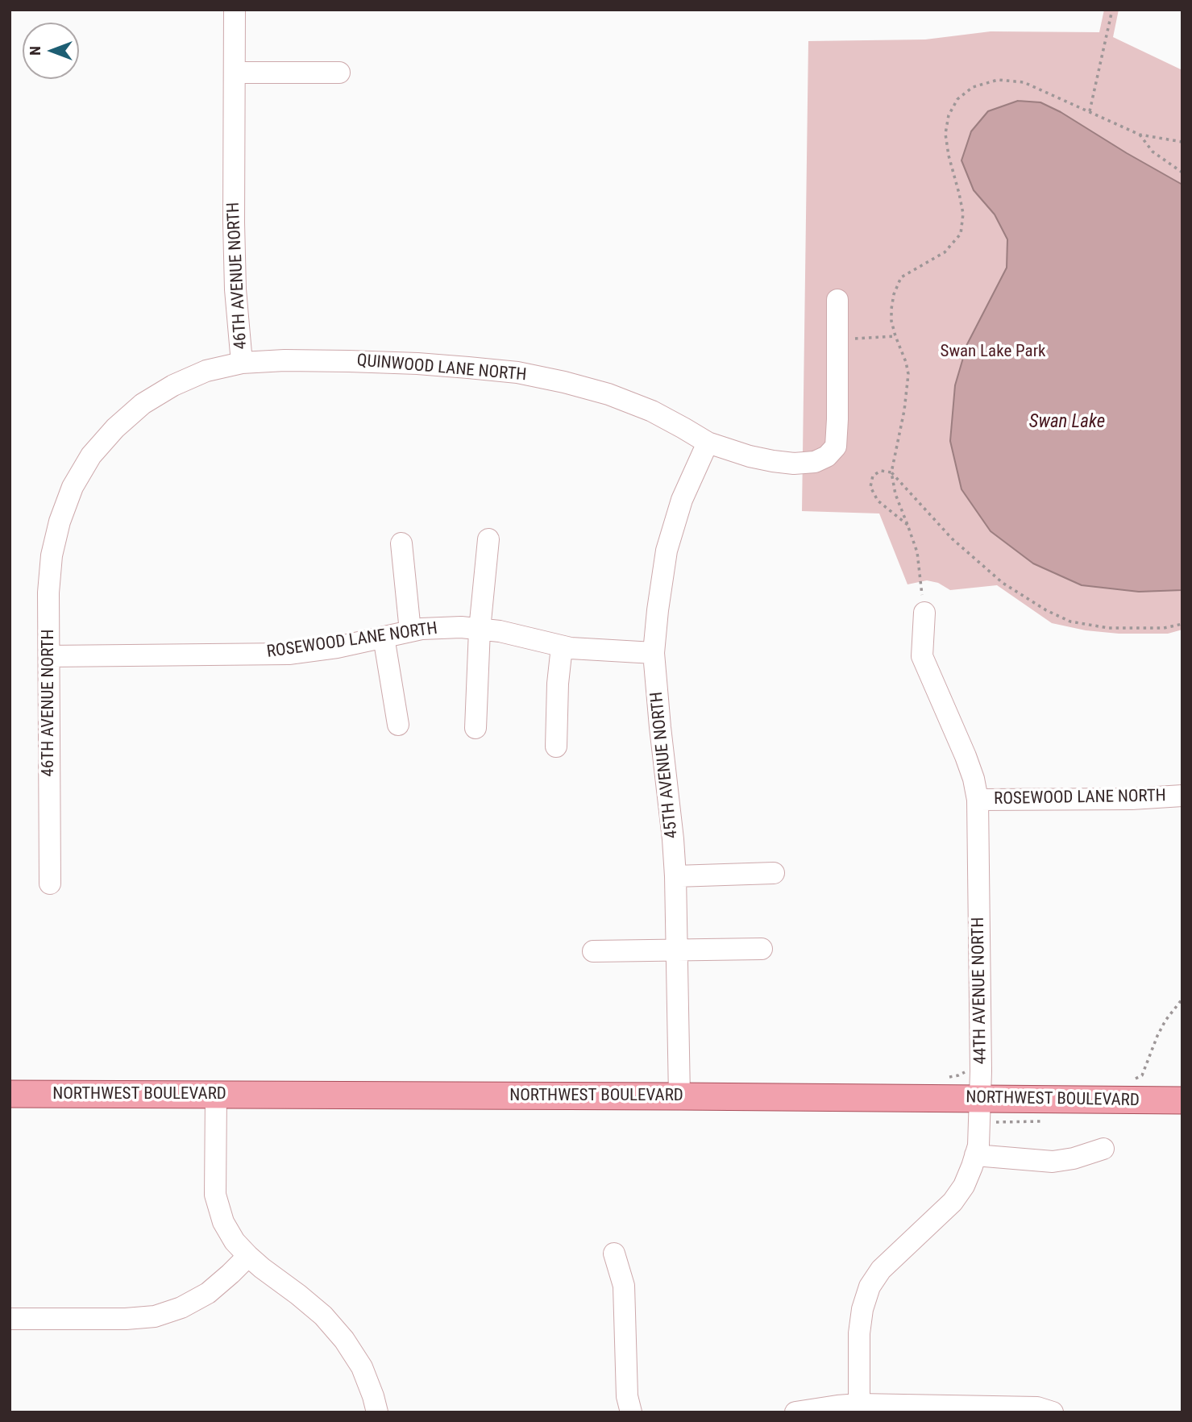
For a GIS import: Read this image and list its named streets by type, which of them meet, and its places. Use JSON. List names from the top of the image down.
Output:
{
  "streets": {
    "main road": ["NORTHWEST BOULEVARD"],
    "street": [
      "46TH AVENUE NORTH",
      "QUINWOOD LANE NORTH",
      "ROSEWOOD LANE NORTH",
      "45TH AVENUE NORTH",
      "44TH AVENUE NORTH"
    ]
  },
  "crossings": [
    ["46TH AVENUE NORTH", "QUINWOOD LANE NORTH"],
    ["46TH AVENUE NORTH", "ROSEWOOD LANE NORTH"],
    ["QUINWOOD LANE NORTH", "45TH AVENUE NORTH"],
    ["ROSEWOOD LANE NORTH", "45TH AVENUE NORTH"],
    ["ROSEWOOD LANE NORTH", "44TH AVENUE NORTH"],
    ["45TH AVENUE NORTH", "NORTHWEST BOULEVARD"],
    ["44TH AVENUE NORTH", "NORTHWEST BOULEVARD"]
  ],
  "water": ["Swan Lake"],
  "parks": ["Swan Lake Park"],
  "north": "left"
}
